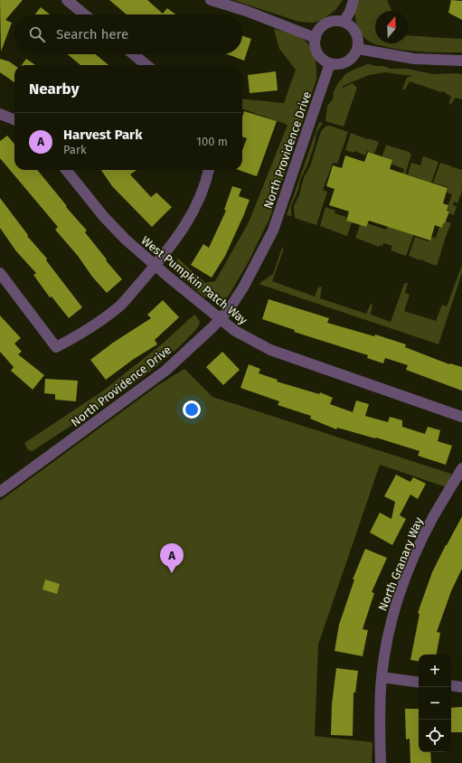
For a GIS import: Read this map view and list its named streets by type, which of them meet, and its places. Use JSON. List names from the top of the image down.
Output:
{
  "streets": {
    "street": ["North Providence Drive", "West Pumpkin Patch Way", "North Granary Way"]
  },
  "crossings": [
    ["North Providence Drive", "West Pumpkin Patch Way"]
  ],
  "north": "top",
  "page": {
    "search": "Search here",
    "heading": "Nearby",
    "list": [
      {
        "mark": "A",
        "name": "Harvest Park",
        "note": "Park",
        "value": "100 m"
      }
    ],
    "pins": "A",
    "map_buttons": ["+", "−"]
  }
}
